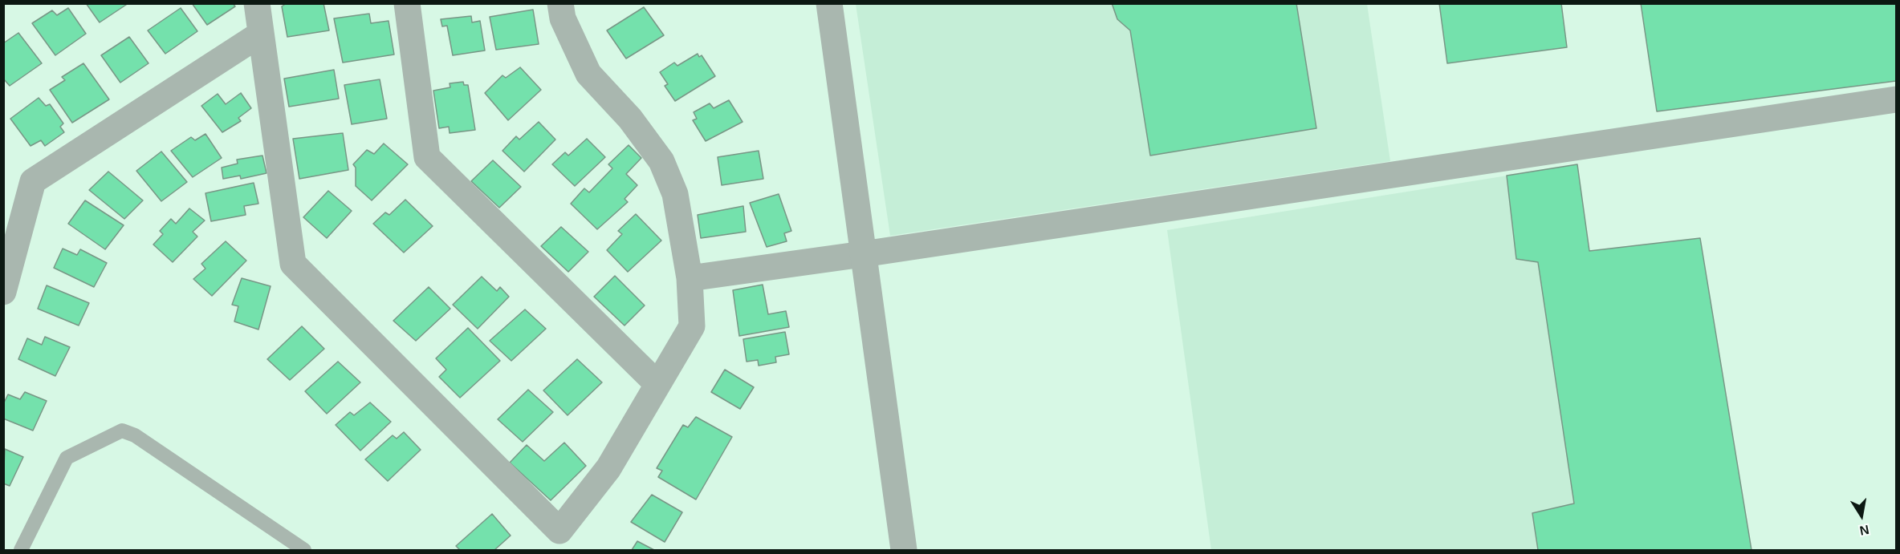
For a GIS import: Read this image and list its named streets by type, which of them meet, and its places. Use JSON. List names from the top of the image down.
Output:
{
  "north": "bottom"
}
